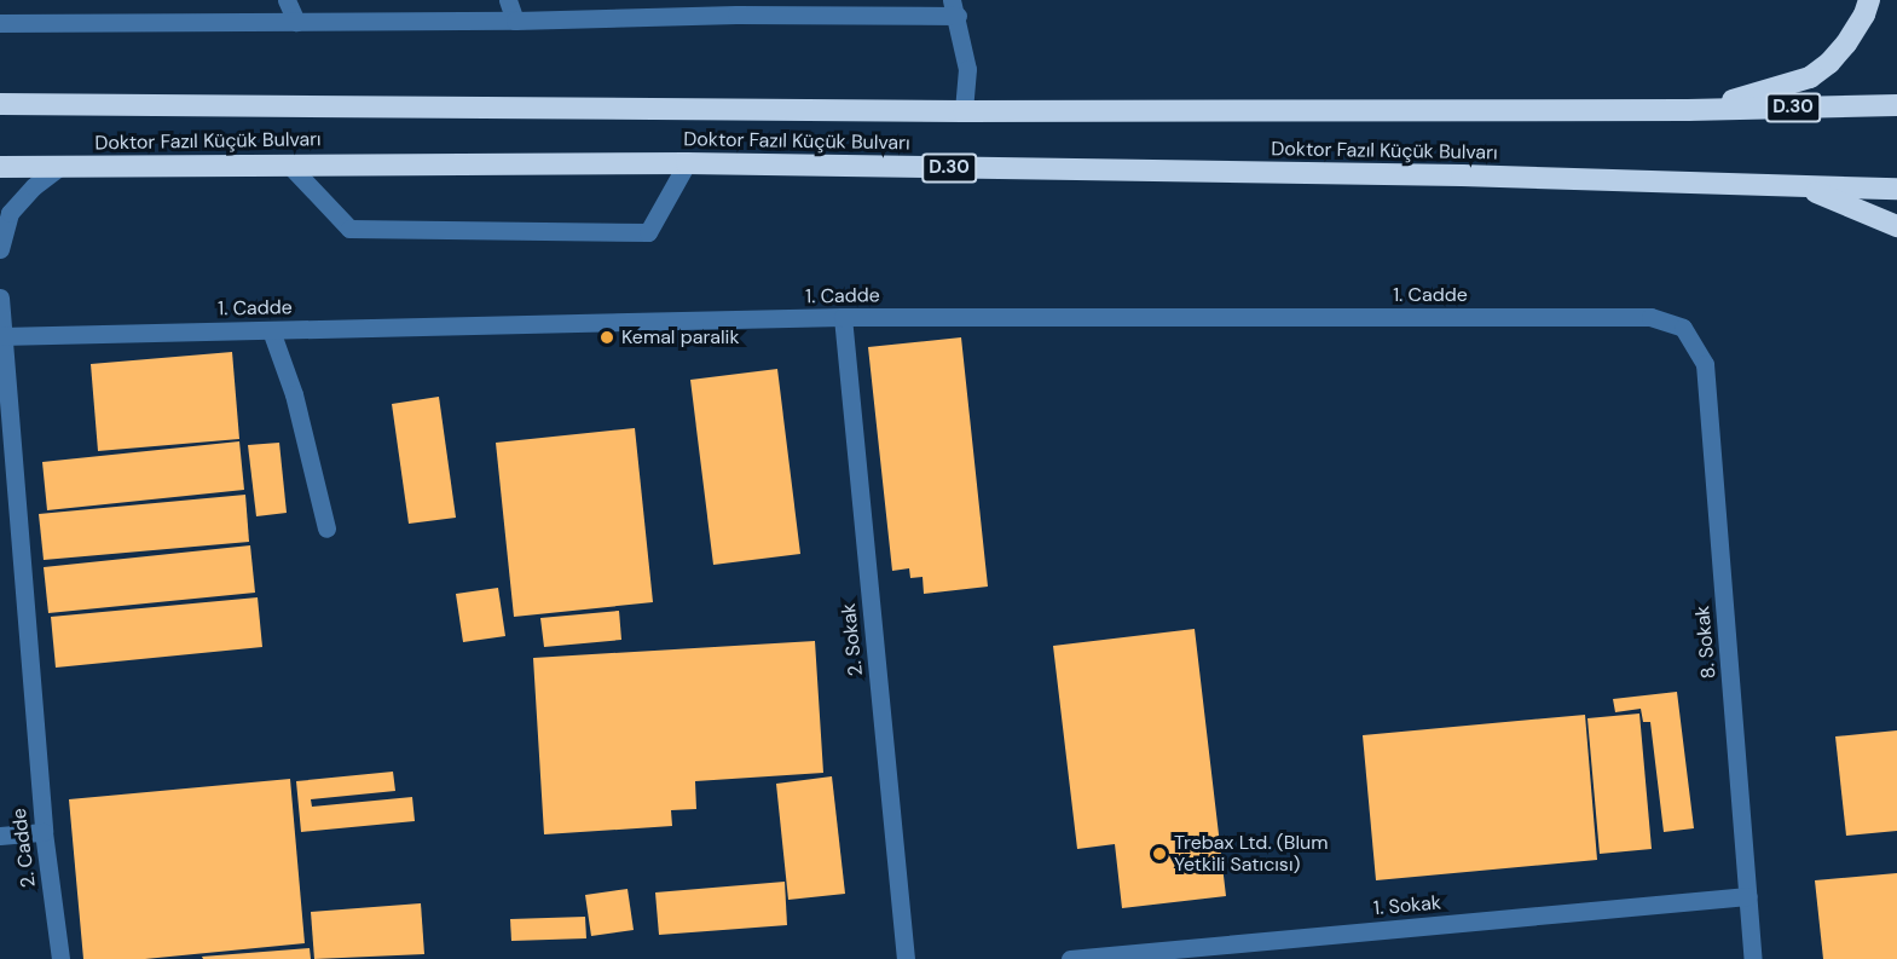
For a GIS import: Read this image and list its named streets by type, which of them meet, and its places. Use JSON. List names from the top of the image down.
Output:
{
  "streets": {
    "highway": ["D.30", "Doktor Fazıl Küçük Bulvarı"],
    "street": [
      "1. Cadde",
      "2. Sokak",
      "8. Sokak",
      "2. Cadde",
      "1. Sokak"
    ]
  },
  "crossings": [
    ["1. Cadde", "2. Sokak"],
    ["1. Cadde", "8. Sokak"],
    ["1. Cadde", "2. Cadde"],
    ["8. Sokak", "1. Sokak"]
  ],
  "places": ["Kemal paralik", "Trebax Ltd. (Blum Yetkili Satıcısı)"]
}
